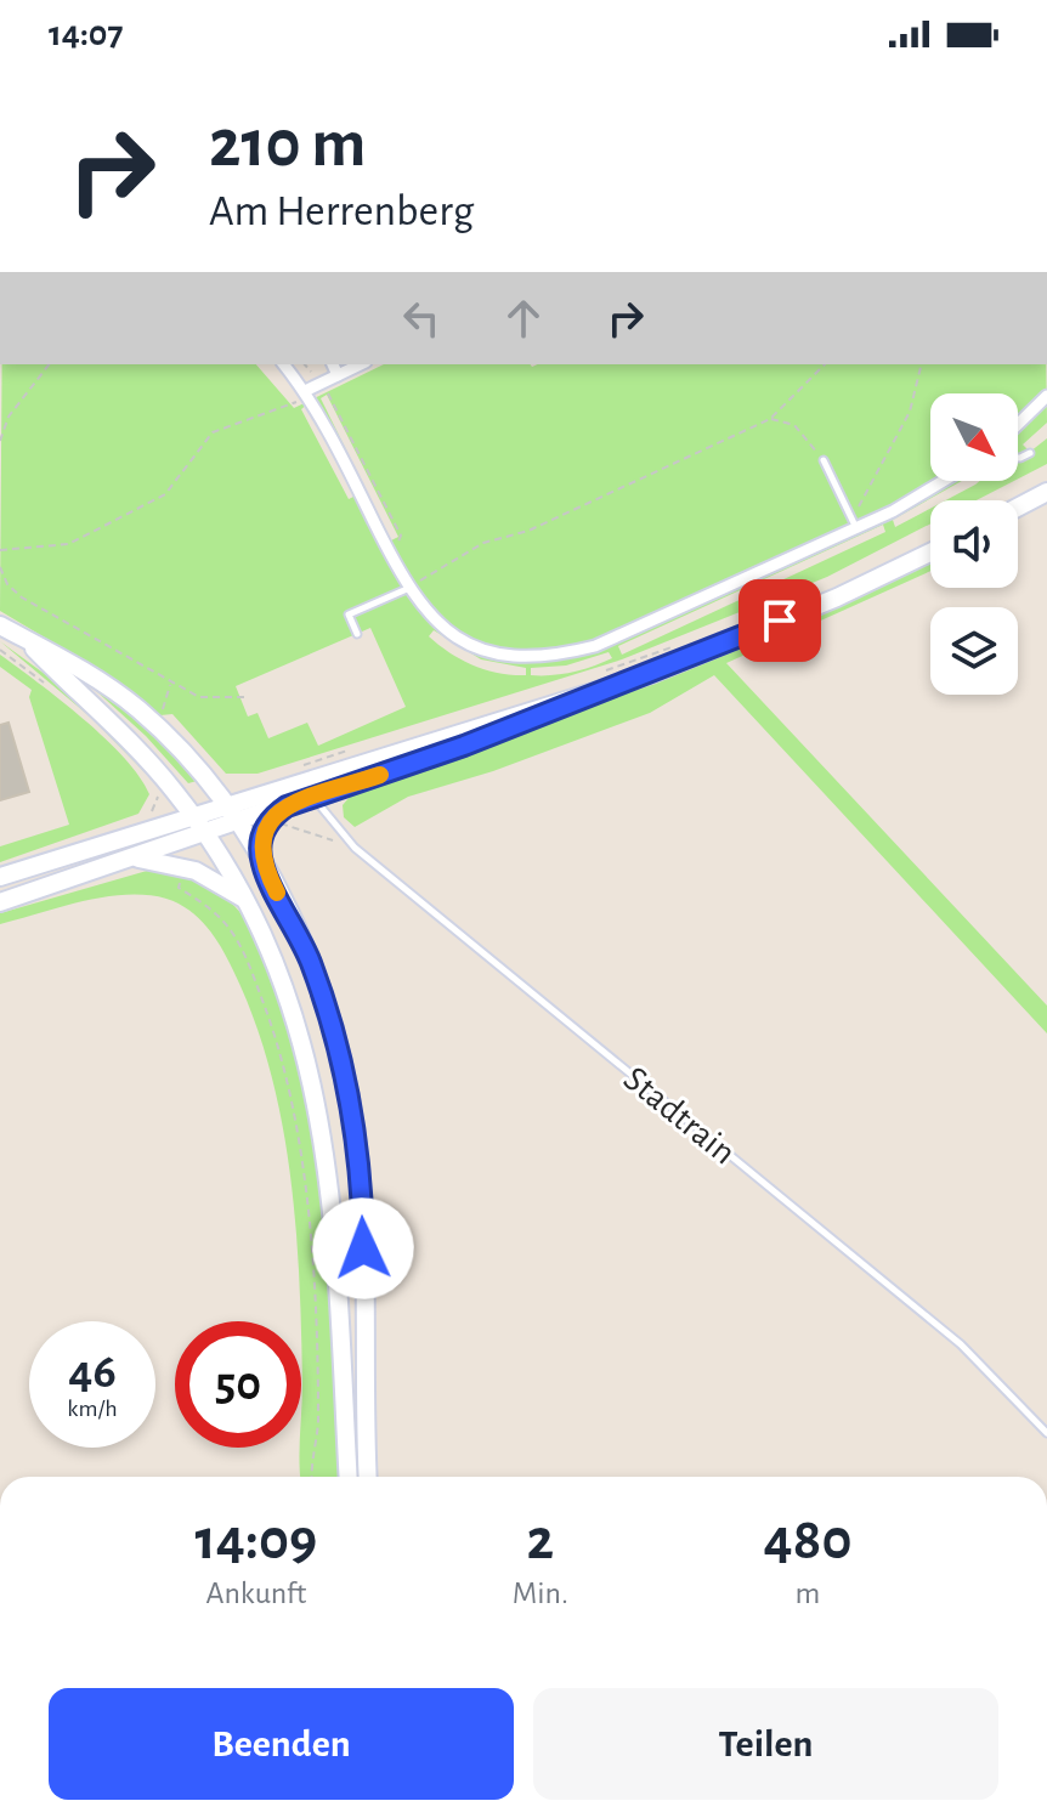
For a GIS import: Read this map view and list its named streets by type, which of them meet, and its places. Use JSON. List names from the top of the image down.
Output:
{
  "streets": {
    "lane": ["Stadtrain"]
  },
  "north": "bottom right",
  "page": {
    "status": "14:07",
    "turn": ["210 m", "Am Herrenberg"],
    "speed": "46 km/h",
    "limit": "50",
    "eta": [
      "14:09",
      "Ankunft",
      "2",
      "Min.",
      "480",
      "m"
    ],
    "buttons": ["Beenden", "Teilen"]
  }
}
